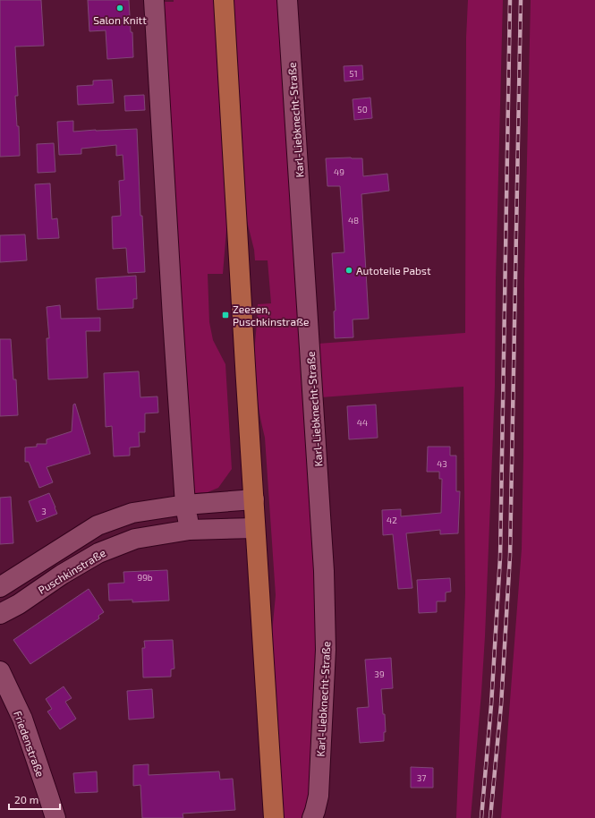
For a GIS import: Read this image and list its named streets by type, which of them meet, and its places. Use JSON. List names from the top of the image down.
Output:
{
  "streets": {
    "street": ["Karl-Liebknecht-Straße", "Puschkinstraße", "Friedenstraße"]
  },
  "places": {
    "other": ["Salon Knitt", "Autoteile Pabst"],
    "transit": ["Zeesen, Puschkinstraße"]
  },
  "house_numbers": [
    "51",
    "50",
    "49",
    "48",
    "44",
    "43",
    "3",
    "42",
    "99b",
    "39",
    "37"
  ],
  "scale_bar": "20 m"
}
